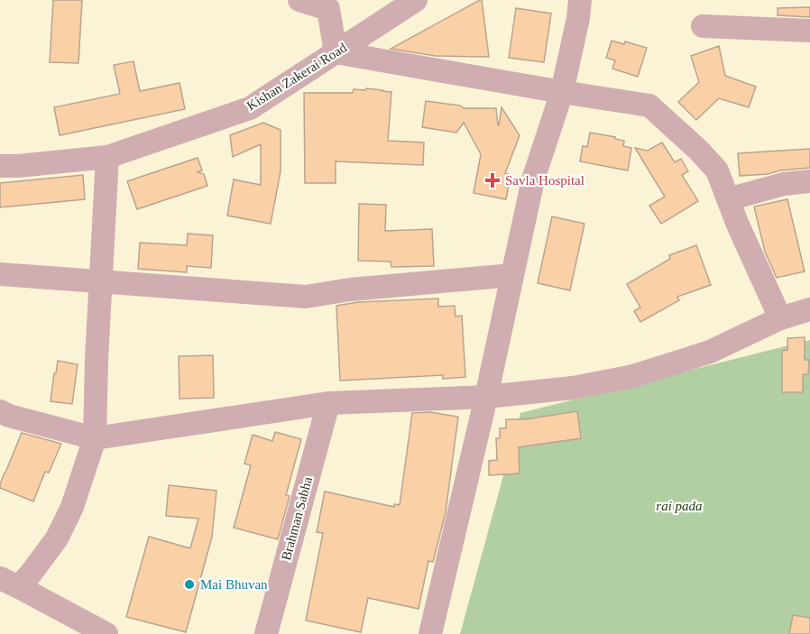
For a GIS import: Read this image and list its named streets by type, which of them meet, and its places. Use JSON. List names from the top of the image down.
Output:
{
  "streets": {
    "street": ["Kishan Zakerai Road", "Brahman Sabha"]
  },
  "parks": ["rai pada"],
  "places": {
    "health": ["Savla Hospital"],
    "other": ["Mai Bhuvan"]
  }
}
